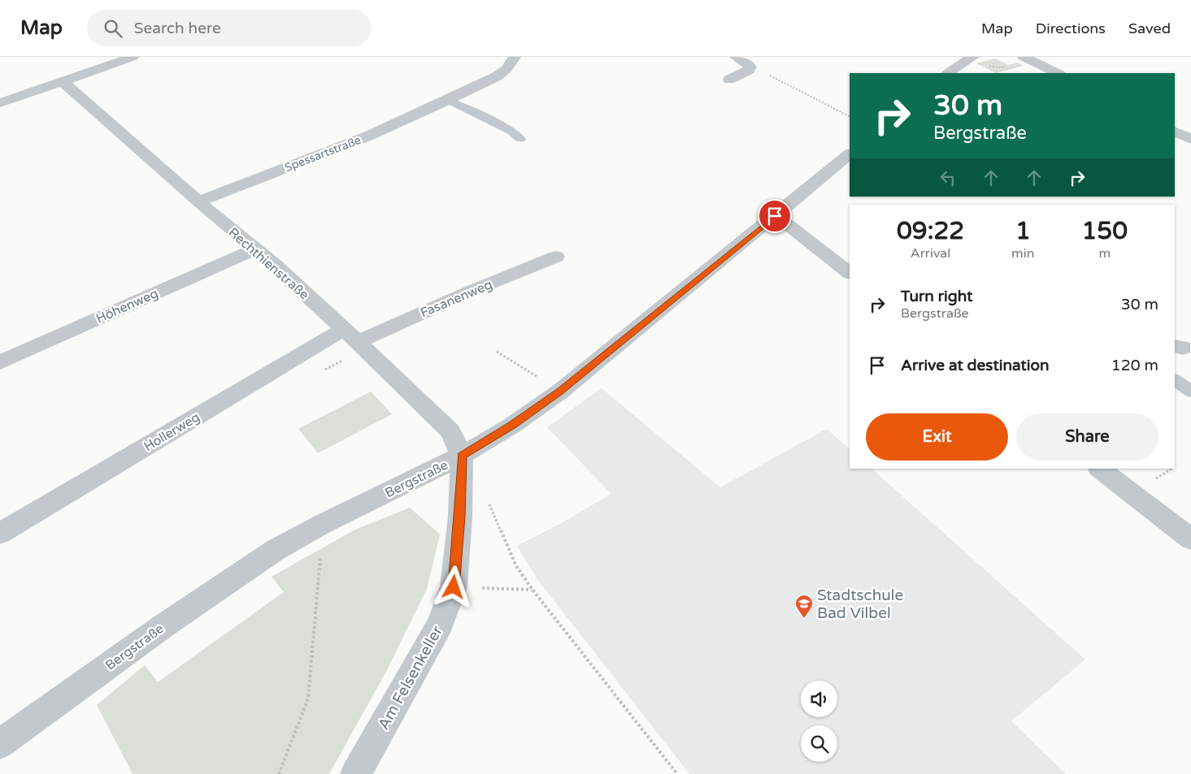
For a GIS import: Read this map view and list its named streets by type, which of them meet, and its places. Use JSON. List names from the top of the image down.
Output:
{
  "streets": {
    "street": [
      "Spessartstraße",
      "Rechthienstraße",
      "Fasanenweg",
      "Höhenweg",
      "Hollerweg",
      "Bergstraße",
      "Am Felsenkeller"
    ]
  },
  "crossings": [
    ["Spessartstraße", "Rechthienstraße"],
    ["Rechthienstraße", "Fasanenweg"],
    ["Rechthienstraße", "Höhenweg"],
    ["Rechthienstraße", "Hollerweg"],
    ["Rechthienstraße", "Bergstraße"],
    ["Rechthienstraße", "Am Felsenkeller"],
    ["Fasanenweg", "Hollerweg"],
    ["Bergstraße", "Am Felsenkeller"]
  ],
  "places": {
    "school or university": ["Stadtschule Bad Vilbel"]
  },
  "page": {
    "header": "Map",
    "search": "Search here",
    "nav": ["Map", "Directions", "Saved"],
    "turn": ["30 m", "Bergstraße"],
    "eta": [
      "09:22",
      "Arrival",
      "1",
      "min",
      "150",
      "m"
    ],
    "list": [
      {
        "name": "Turn right",
        "note": "Bergstraße",
        "value": "30 m"
      },
      {
        "name": "Arrive at destination",
        "value": "120 m"
      }
    ],
    "buttons": ["Exit", "Share"]
  }
}
